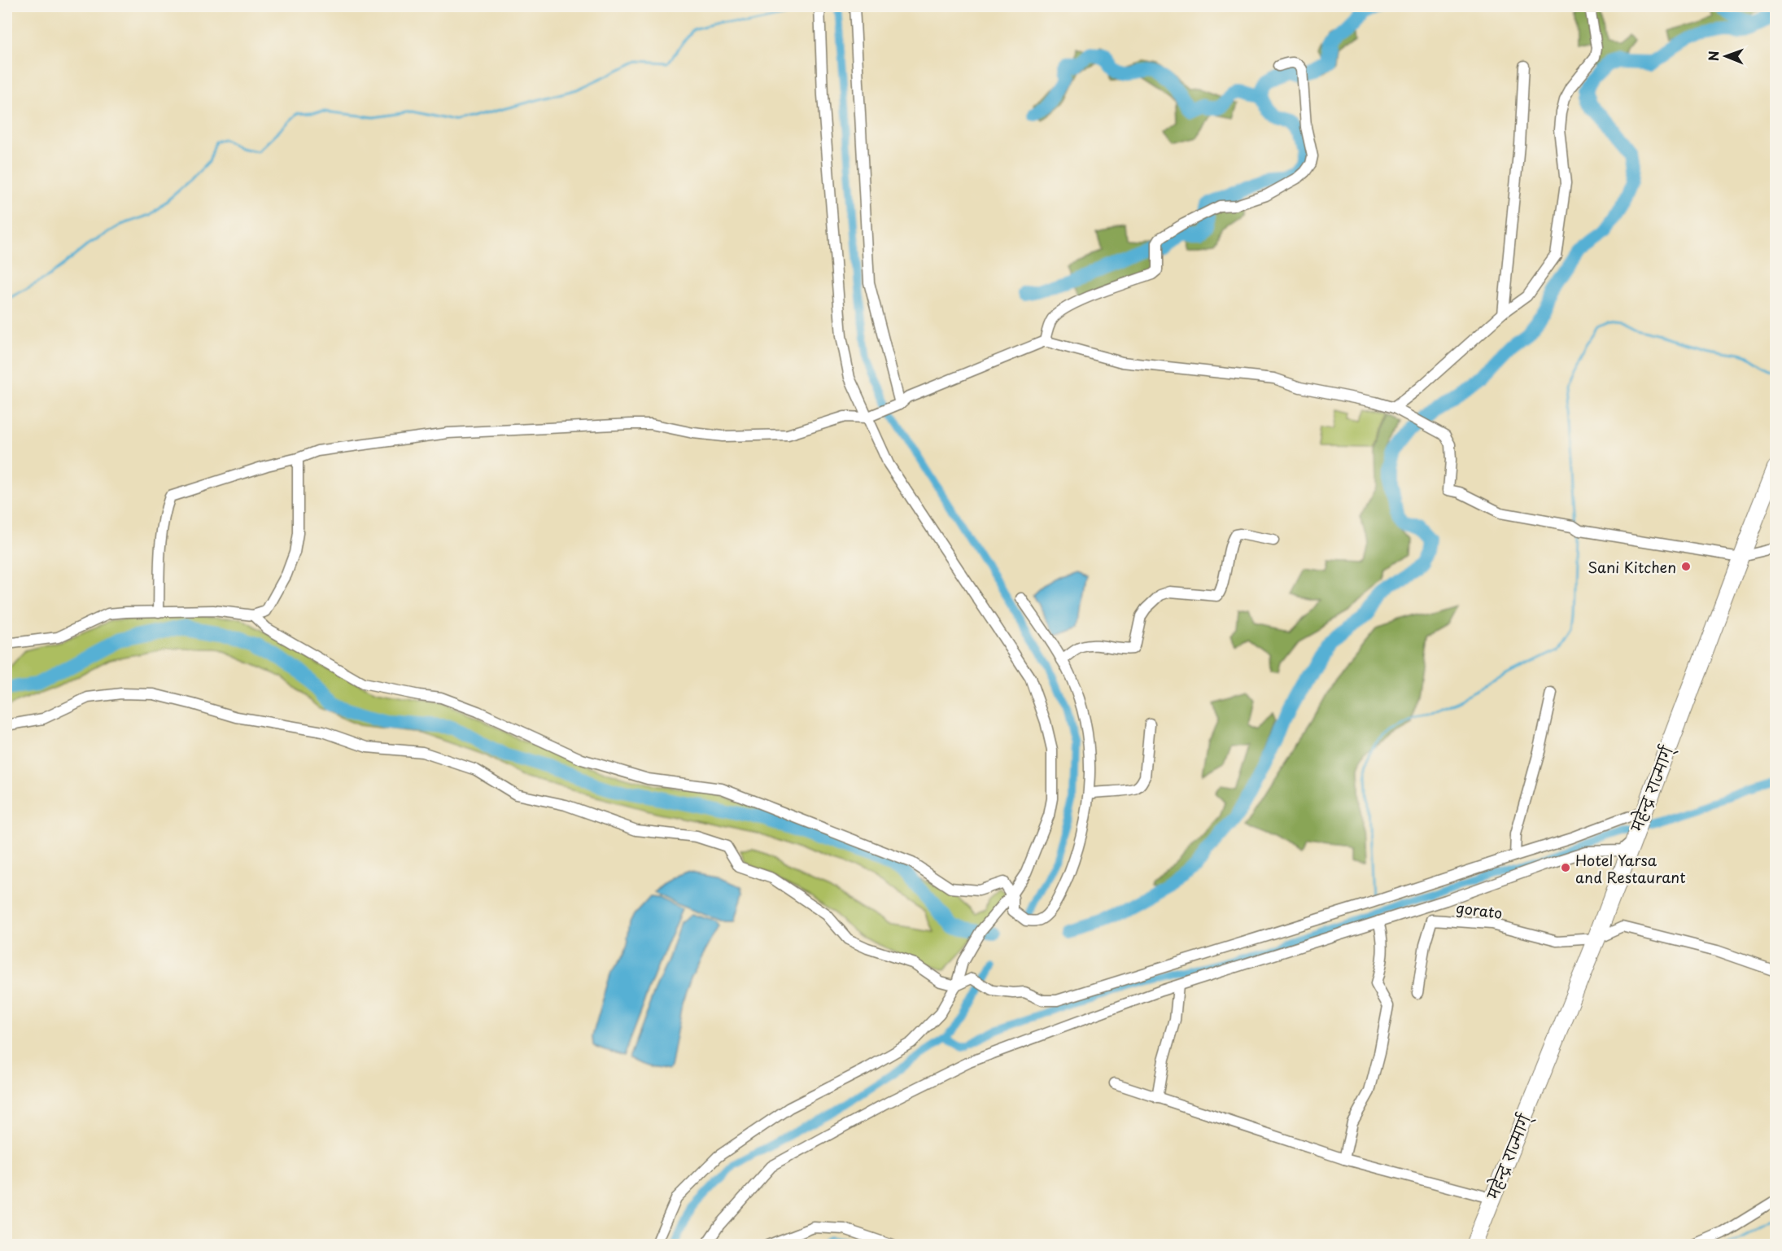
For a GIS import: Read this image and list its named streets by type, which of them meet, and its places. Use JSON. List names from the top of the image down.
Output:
{
  "streets": {
    "highway": ["महेन्द्र राज्मार्ग्"],
    "street": ["gorato"]
  },
  "crossings": [
    ["महेन्द्र राज्मार्ग्", "gorato"]
  ],
  "places": ["Sani Kitchen", "Hotel Yarsa and Restaurant"],
  "north": "left"
}
